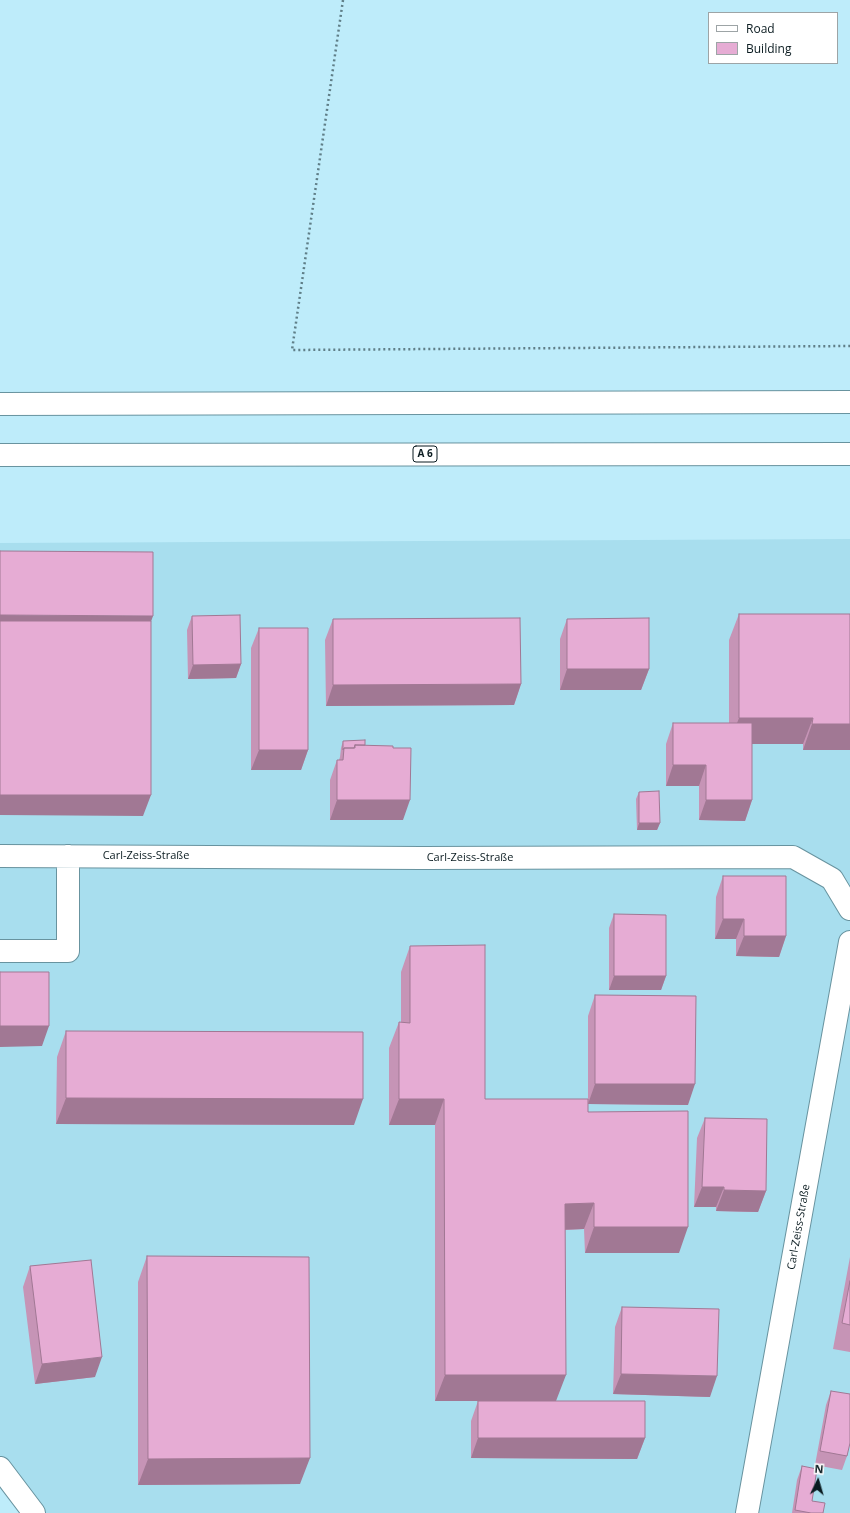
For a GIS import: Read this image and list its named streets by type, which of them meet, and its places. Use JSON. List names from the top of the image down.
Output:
{
  "streets": {
    "main road": ["A 6", "Carl-Zeiss-Straße"]
  },
  "legend": ["Road", "Building"],
  "north": "top"
}
